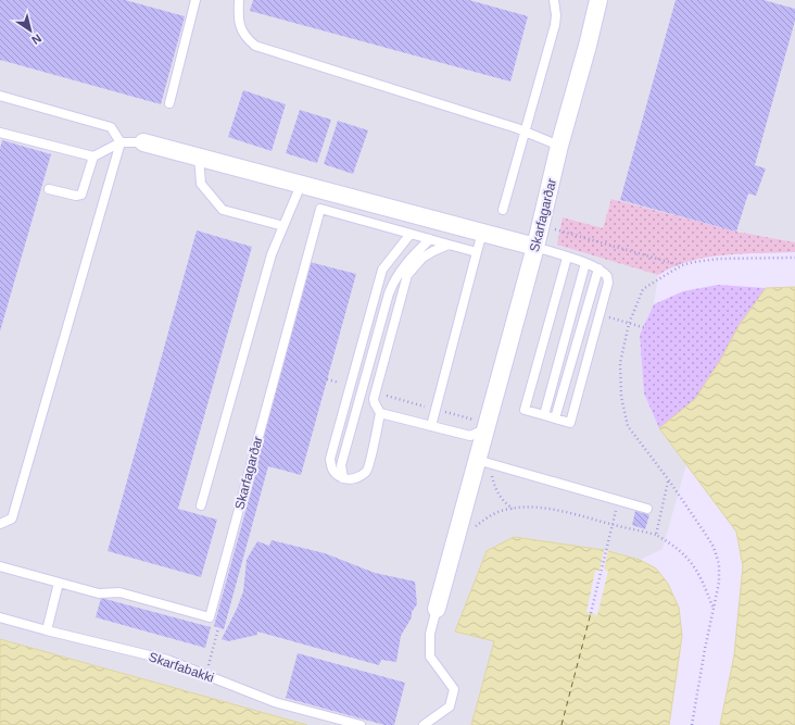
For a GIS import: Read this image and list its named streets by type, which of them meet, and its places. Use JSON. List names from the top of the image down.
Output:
{
  "streets": {
    "street": ["Skarfagarðar"],
    "lane": ["Skarfabakki"]
  },
  "north": "bottom right"
}
